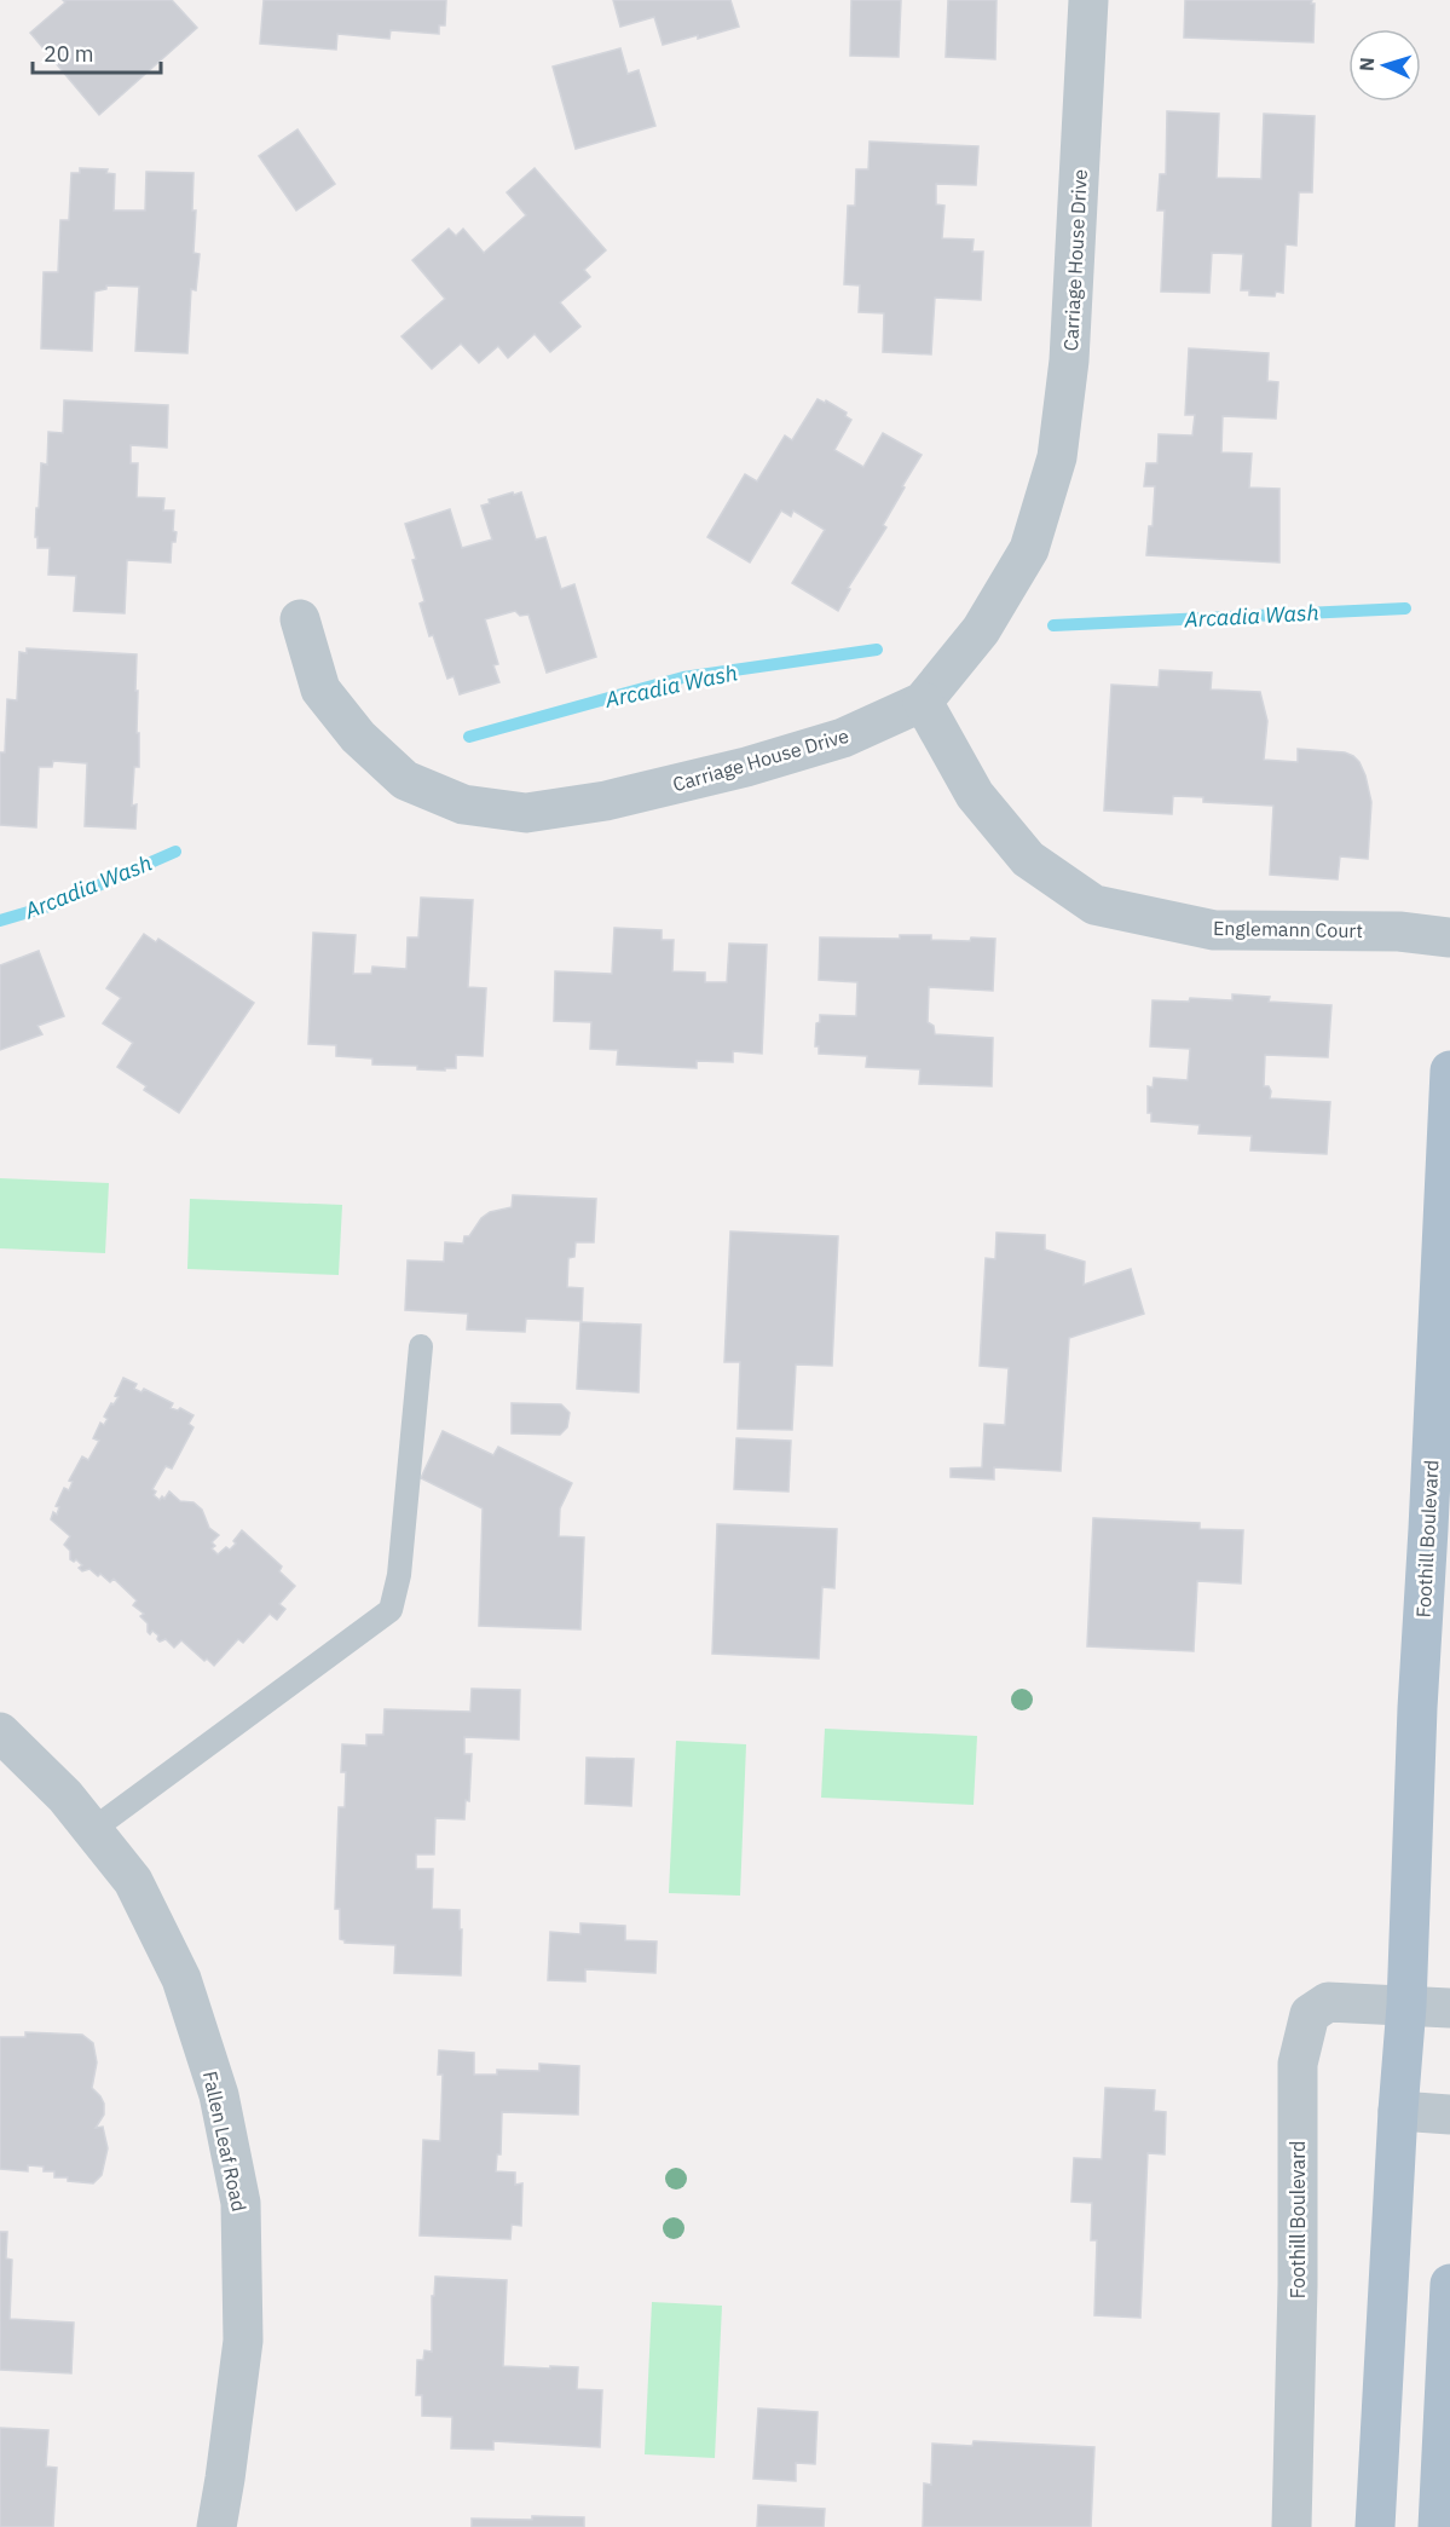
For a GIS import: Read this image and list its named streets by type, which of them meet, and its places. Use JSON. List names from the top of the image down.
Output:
{
  "streets": {
    "main road": ["Foothill Boulevard"],
    "street": ["Carriage House Drive", "Englemann Court", "Fallen Leaf Road"]
  },
  "crossings": [
    ["Carriage House Drive", "Englemann Court"]
  ],
  "water": ["Arcadia Wash"],
  "scale_bar": "20 m",
  "north": "left"
}
